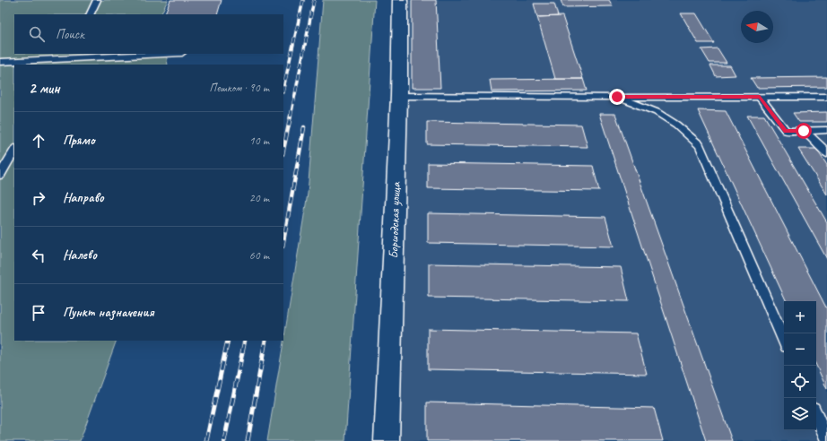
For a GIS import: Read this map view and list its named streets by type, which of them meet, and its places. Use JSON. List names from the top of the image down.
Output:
{
  "streets": {
    "street": ["Боршодская улица"]
  },
  "north": "left",
  "page": {
    "search": "Поиск",
    "heading": ["2 мин", "Пешком · 90 m"],
    "list": [
      ["Прямо", "10 m"],
      ["Направо", "20 m"],
      ["Налево", "60 m"],
      "Пункт назначения"
    ],
    "map_buttons": ["+", "−"]
  }
}
